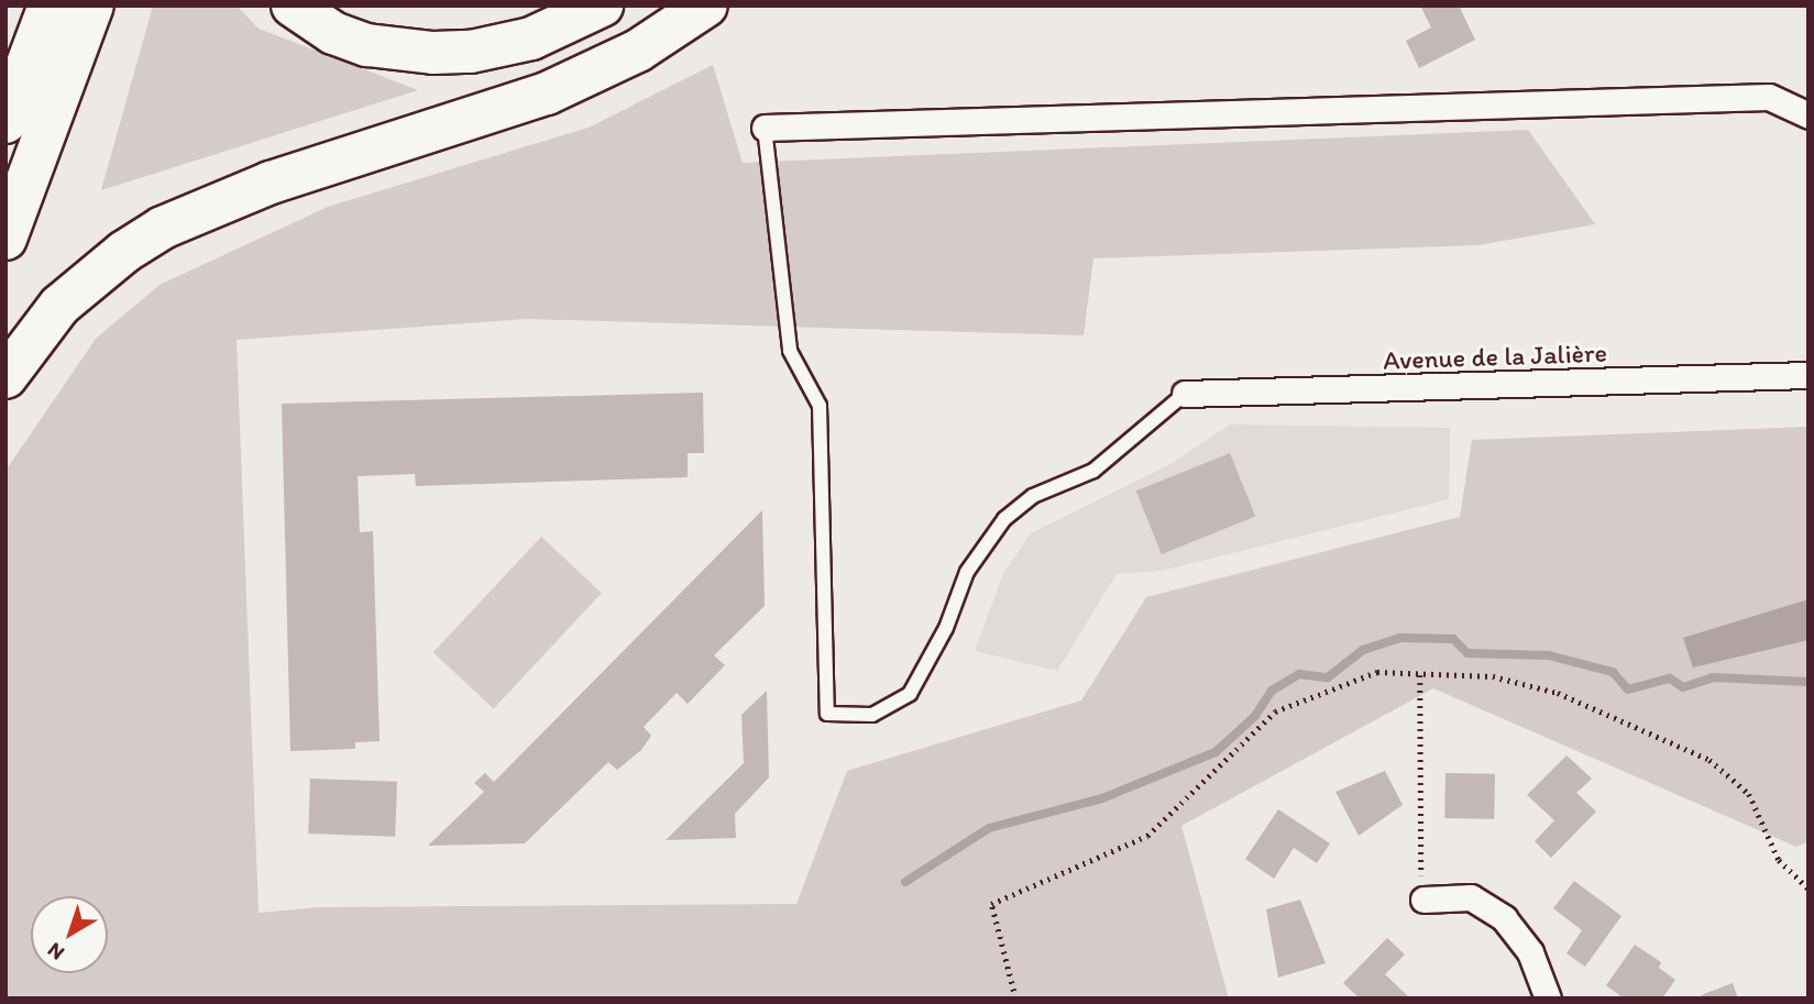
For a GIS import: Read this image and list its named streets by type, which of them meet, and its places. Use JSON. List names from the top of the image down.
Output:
{
  "streets": {
    "street": ["Avenue de la Jalière"]
  },
  "north": "bottom left"
}
